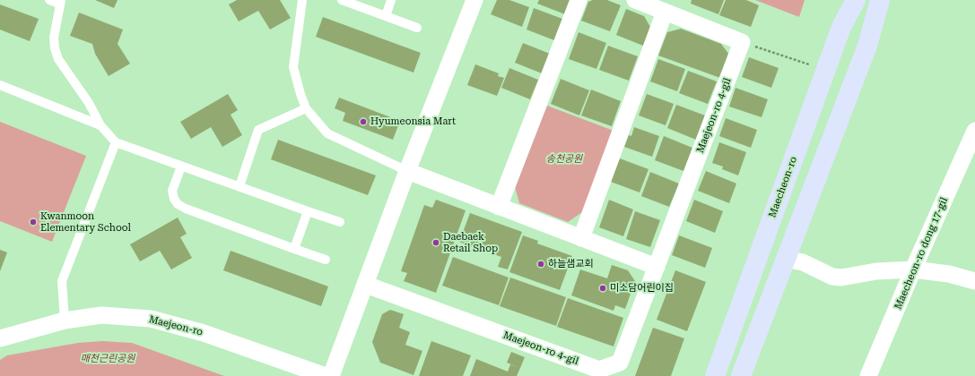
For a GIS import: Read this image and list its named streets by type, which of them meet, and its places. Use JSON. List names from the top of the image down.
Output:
{
  "streets": {
    "main road": ["Maecheon-ro"],
    "street": ["Maejeon-ro 4-gil", "Maecheon-ro dong 17-gil", "Maejeon-ro"]
  },
  "parks": ["송천공원", "매천근린공원"],
  "places": [
    "Hyumeonsia Mart",
    "Kwanmoon Elementary School",
    "Daebaek Retail Shop",
    "하늘샘교회",
    "미소담어린이집"
  ]
}
